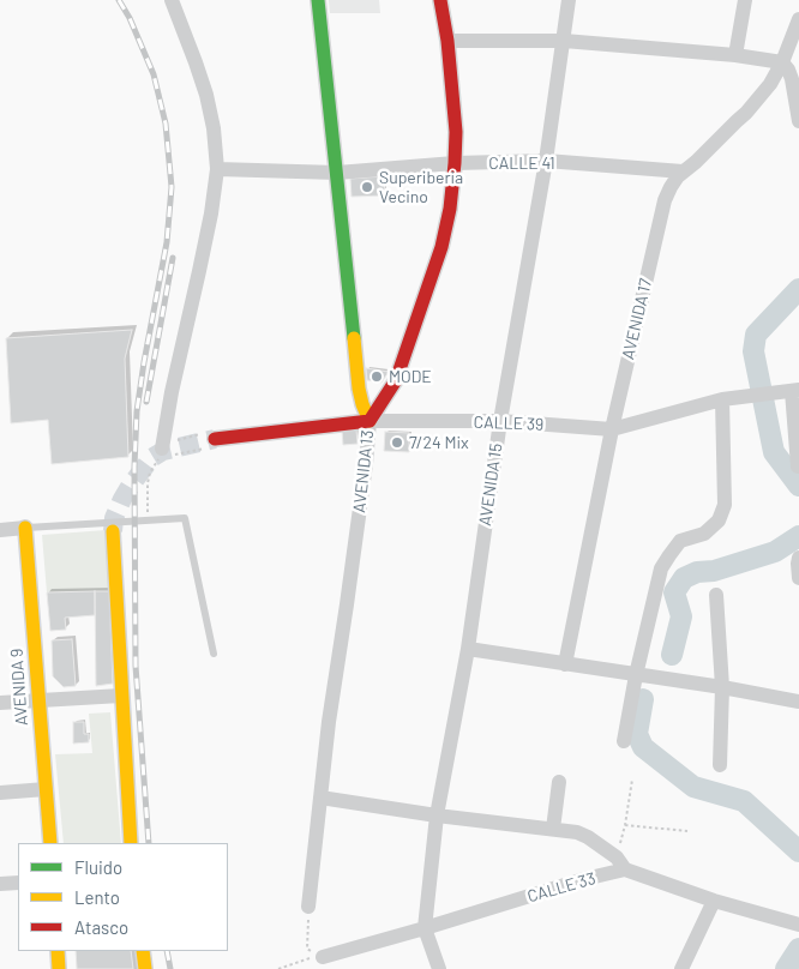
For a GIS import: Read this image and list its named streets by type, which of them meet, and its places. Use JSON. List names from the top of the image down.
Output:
{
  "streets": {
    "main road": ["CALLE 39", "AVENIDA 13", "AVENIDA 9"],
    "street": [
      "CALLE 41",
      "AVENIDA 17",
      "AVENIDA 15",
      "CALLE 33"
    ]
  },
  "crossings": [
    ["CALLE 41", "AVENIDA 17"],
    ["CALLE 41", "AVENIDA 13"],
    ["CALLE 41", "AVENIDA 15"],
    ["AVENIDA 17", "CALLE 39"],
    ["CALLE 39", "AVENIDA 13"],
    ["CALLE 39", "AVENIDA 15"],
    ["AVENIDA 15", "CALLE 33"]
  ],
  "places": ["Superiberia Vecino", "MODE", "7/24 Mix"],
  "legend": ["Fluido", "Lento", "Atasco"]
}
